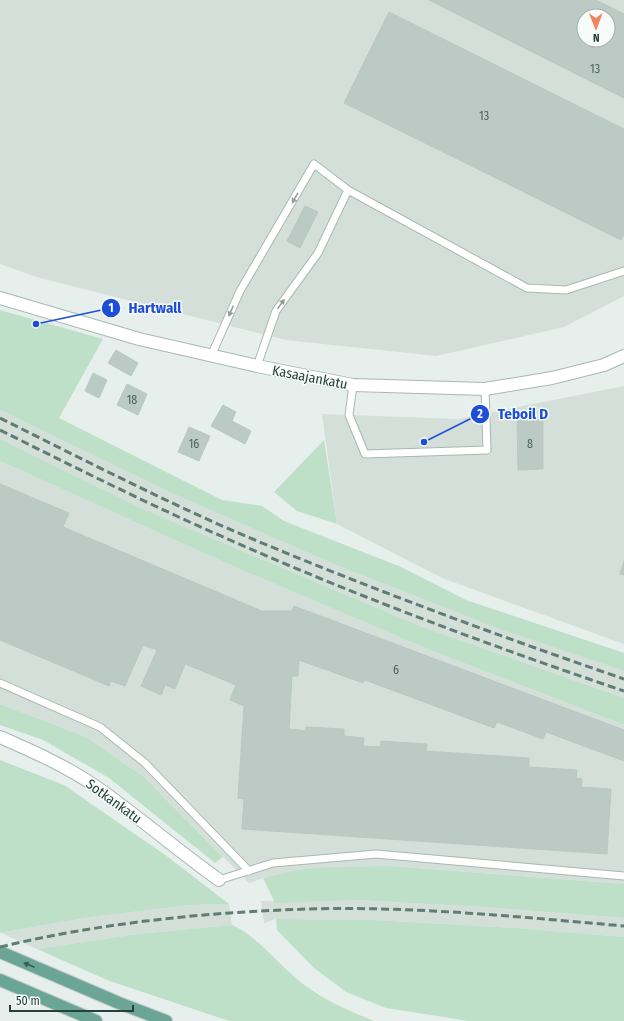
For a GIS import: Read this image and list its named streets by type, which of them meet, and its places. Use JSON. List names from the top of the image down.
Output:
{
  "streets": {
    "street": ["Kasaajankatu", "Sotkankatu"]
  },
  "places": ["Hartwall", "Teboil D"],
  "house_numbers": [
    "13",
    "13",
    "18",
    "16",
    "8",
    "6"
  ],
  "scale_bar": "50 m",
  "north": "bottom"
}
